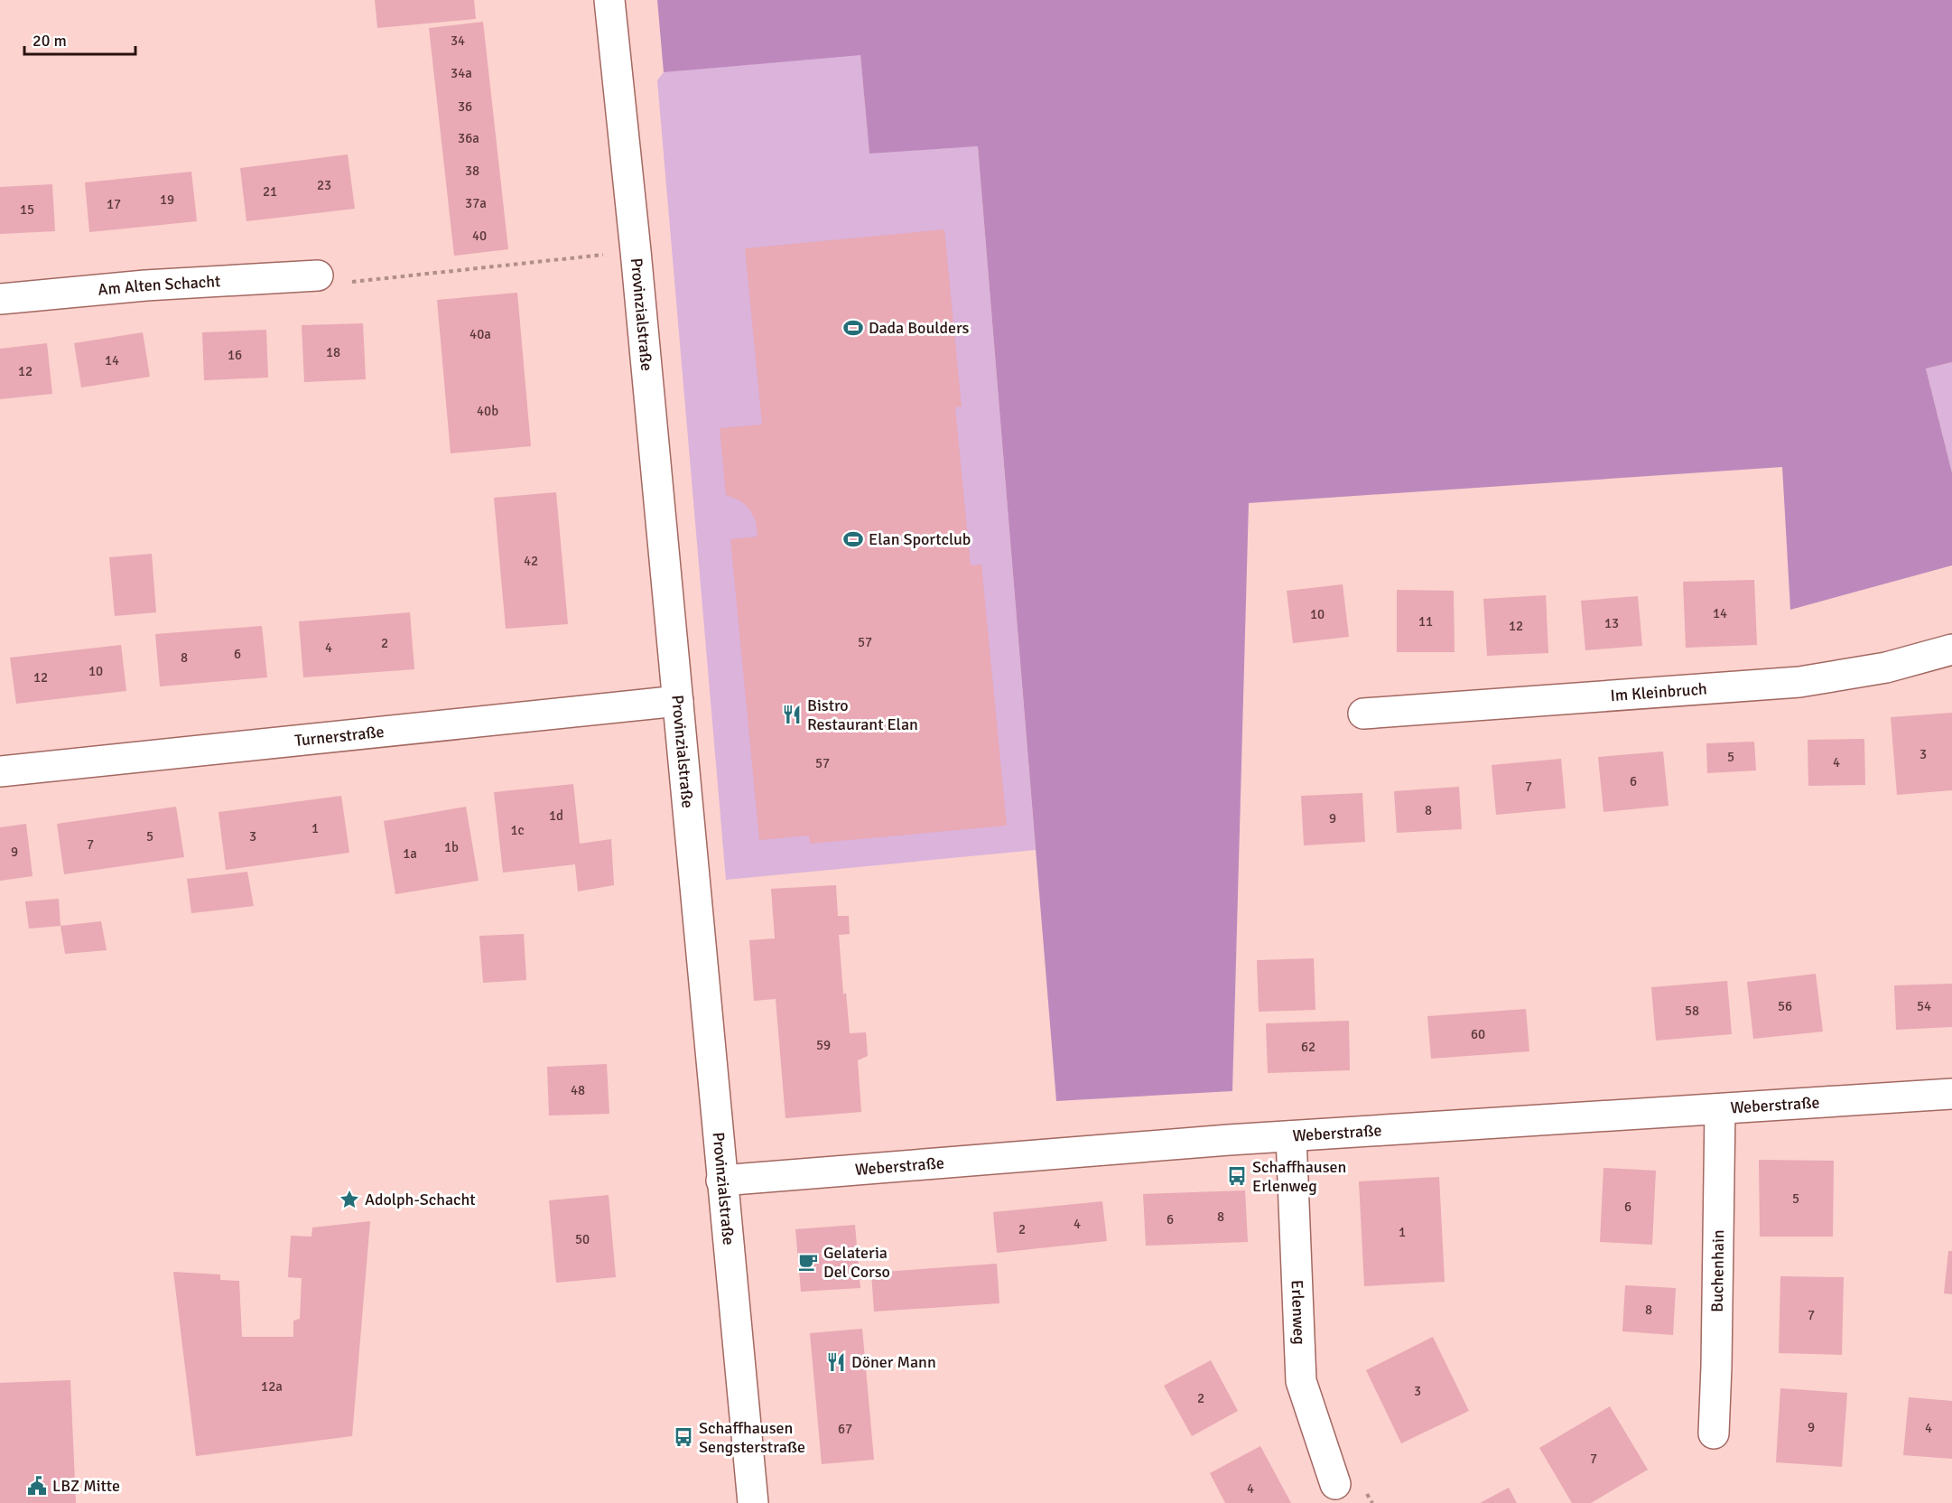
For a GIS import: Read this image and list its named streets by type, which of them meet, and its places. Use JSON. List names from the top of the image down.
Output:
{
  "streets": {
    "street": [
      "Am Alten Schacht",
      "Provinzialstraße",
      "Im Kleinbruch",
      "Turnerstraße",
      "Weberstraße",
      "Buchenhain",
      "Erlenweg"
    ]
  },
  "crossings": [
    ["Provinzialstraße", "Turnerstraße"],
    ["Provinzialstraße", "Weberstraße"],
    ["Weberstraße", "Buchenhain"],
    ["Weberstraße", "Erlenweg"]
  ],
  "places": {
    "sports": ["Dada Boulders", "Elan Sportclub"],
    "restaurant": ["Bistro Restaurant Elan", "Döner Mann"],
    "bus stop": ["Schaffhausen Erlenweg", "Schaffhausen Sengsterstraße"],
    "place": ["Adolph-Schacht"],
    "cafe": ["Gelateria Del Corso"],
    "public building": ["LBZ Mitte"]
  },
  "house_numbers": [
    "34",
    "34a",
    "36",
    "36a",
    "38",
    "23",
    "21",
    "19",
    "37a",
    "17",
    "15",
    "40",
    "40a",
    "18",
    "16",
    "14",
    "12",
    "40b",
    "42",
    "14",
    "10",
    "11",
    "13",
    "12",
    "57",
    "2",
    "4",
    "6",
    "8",
    "10",
    "12",
    "3",
    "5",
    "4",
    "57",
    "6",
    "7",
    "8",
    "1d",
    "9",
    "1",
    "1c",
    "5",
    "3",
    "7",
    "1b",
    "9",
    "1a",
    "56",
    "54",
    "58",
    "60",
    "59",
    "62",
    "48",
    "5",
    "6",
    "8",
    "6",
    "4",
    "2",
    "1",
    "50",
    "8",
    "7",
    "12a",
    "3",
    "2",
    "9",
    "4",
    "67",
    "7",
    "4"
  ],
  "scale_bar": "20 m"
}
